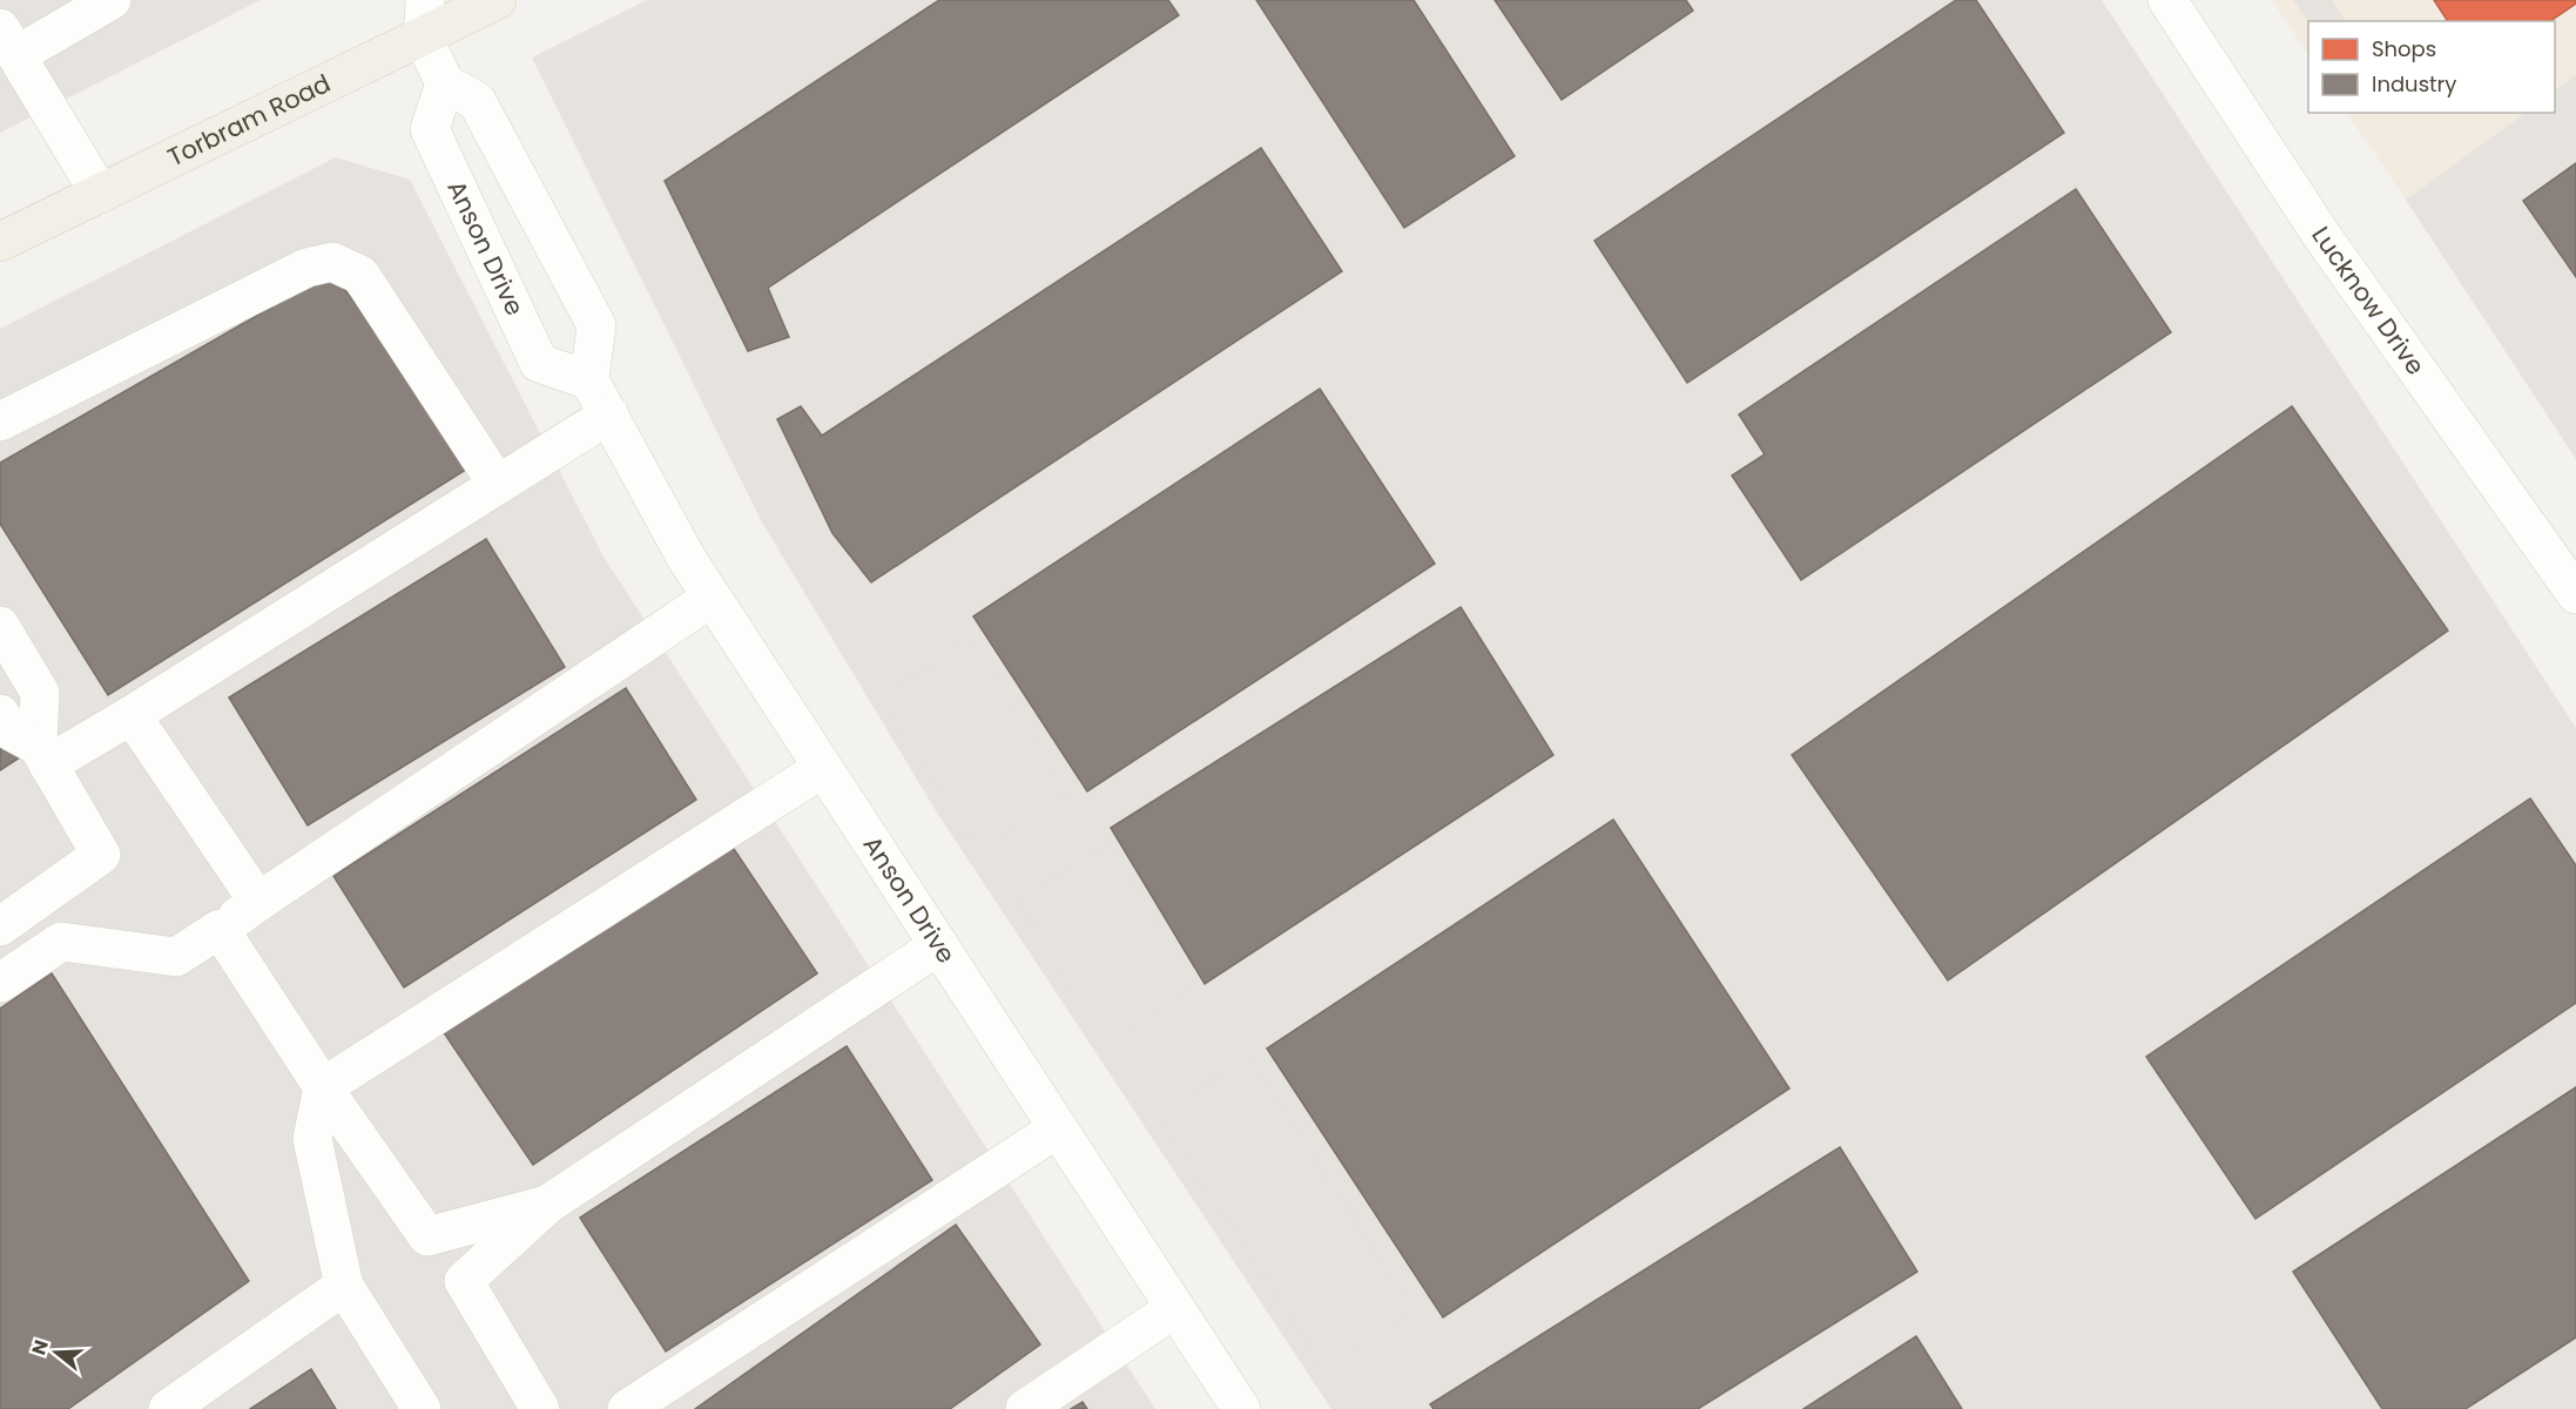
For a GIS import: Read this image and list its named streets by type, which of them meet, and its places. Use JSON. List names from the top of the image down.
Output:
{
  "streets": {
    "main road": ["Torbram Road"],
    "street": ["Anson Drive", "Lucknow Drive"]
  },
  "legend": ["Shops", "Industry"],
  "north": "left"
}
